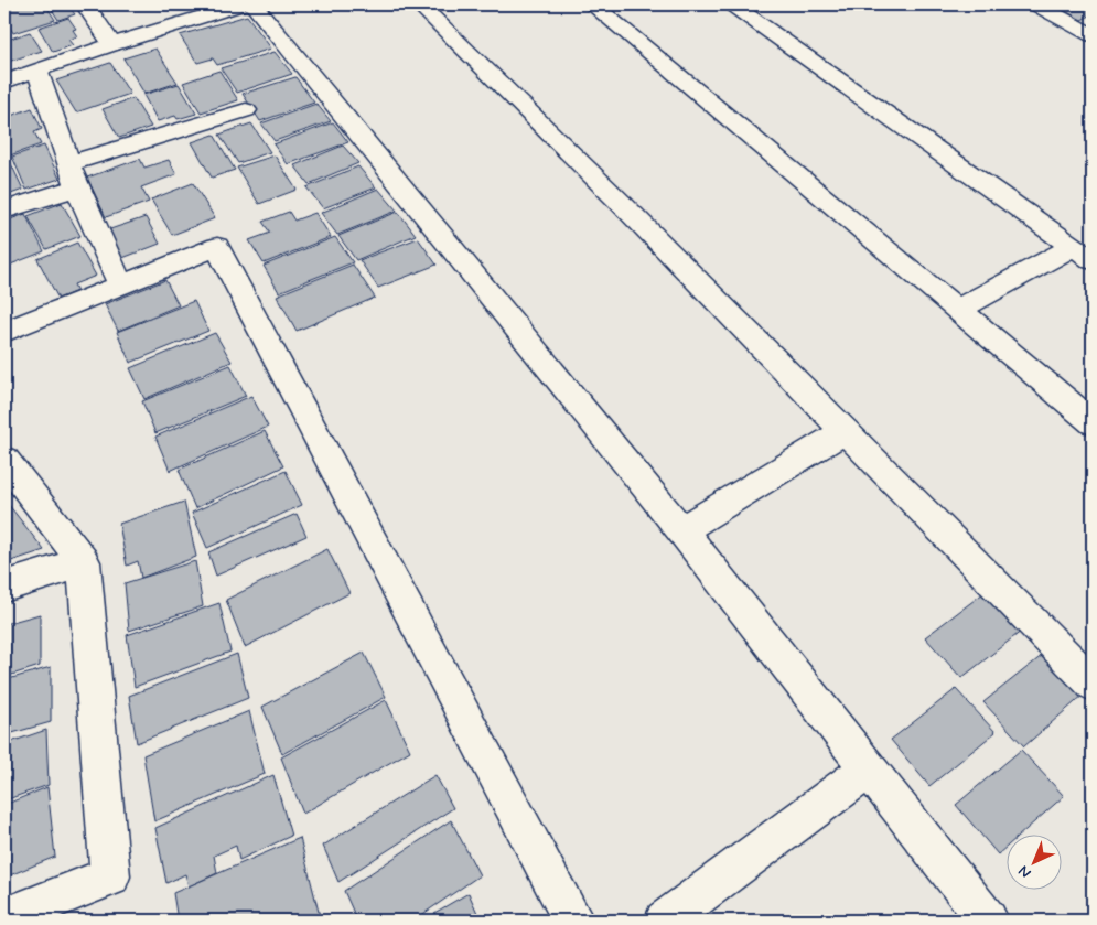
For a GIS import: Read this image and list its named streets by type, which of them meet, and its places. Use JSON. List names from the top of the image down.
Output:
{
  "north": "bottom left"
}
